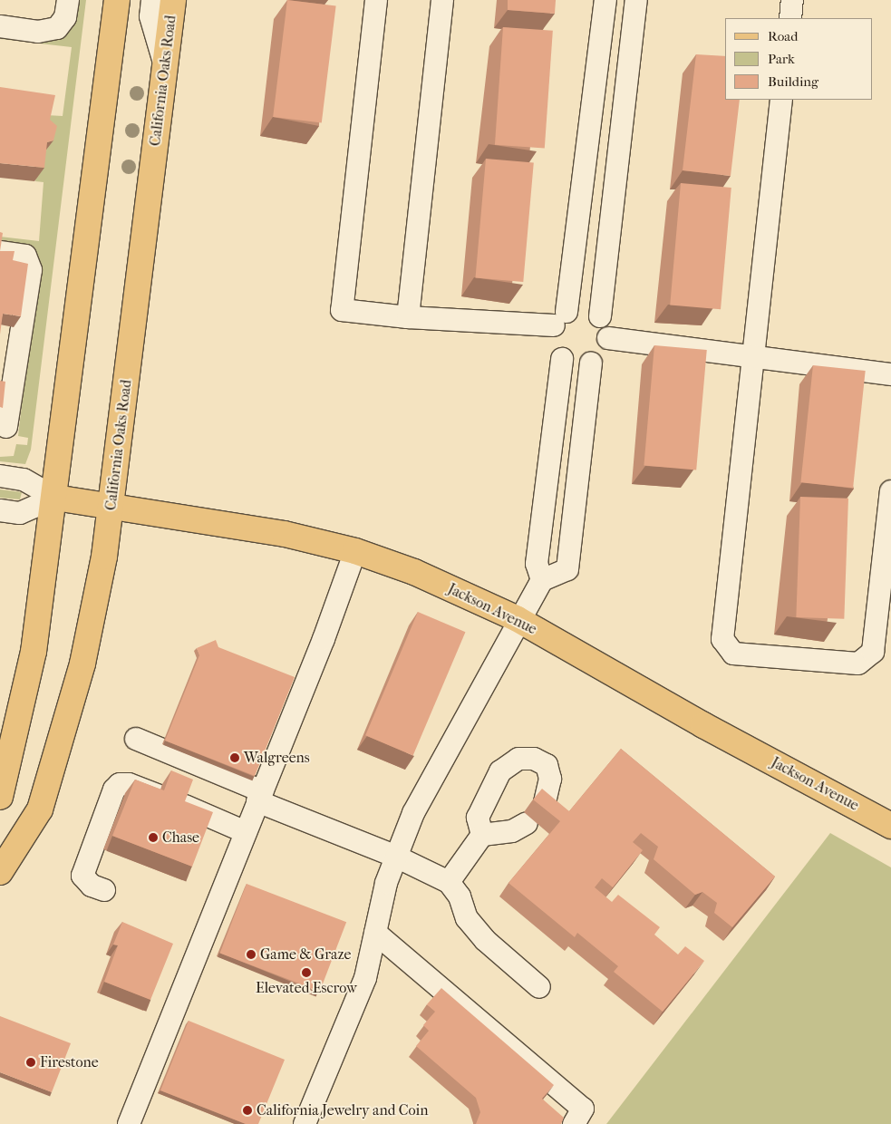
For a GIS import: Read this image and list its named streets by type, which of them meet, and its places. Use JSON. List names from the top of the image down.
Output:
{
  "streets": {
    "main road": ["California Oaks Road", "Jackson Avenue"]
  },
  "crossings": [
    ["California Oaks Road", "Jackson Avenue"]
  ],
  "places": [
    "Walgreens",
    "Chase",
    "Game & Graze",
    "Elevated Escrow",
    "Firestone",
    "California Jewelry and Coin"
  ],
  "legend": ["Road", "Park", "Building"]
}
